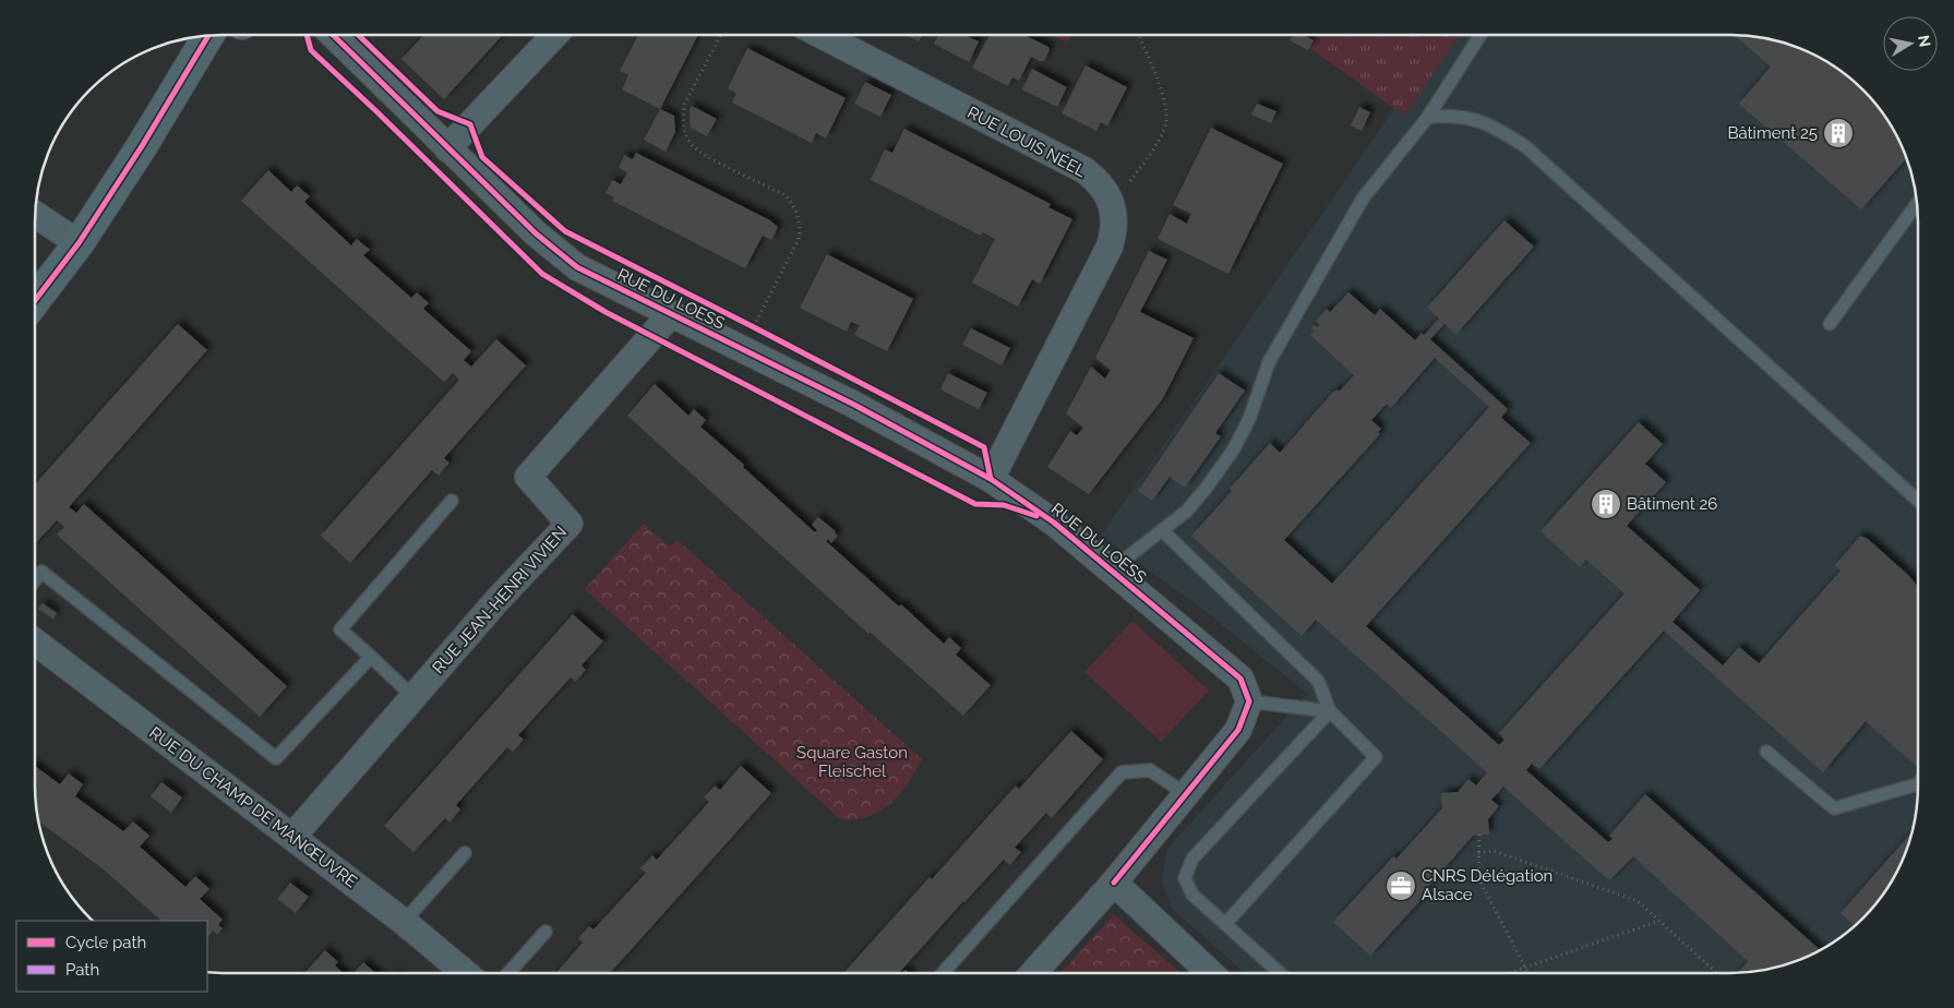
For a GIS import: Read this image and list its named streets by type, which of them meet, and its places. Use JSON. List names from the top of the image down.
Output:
{
  "streets": {
    "street": [
      "RUE LOUIS NÉEL",
      "RUE DU LOESS",
      "RUE JEAN-HENRI VIVIEN",
      "RUE DU CHAMP DE MANŒUVRE"
    ]
  },
  "crossings": [
    ["RUE LOUIS NÉEL", "RUE DU LOESS"],
    ["RUE DU LOESS", "RUE JEAN-HENRI VIVIEN"],
    ["RUE JEAN-HENRI VIVIEN", "RUE DU CHAMP DE MANŒUVRE"]
  ],
  "parks": ["Square Gaston Fleischel"],
  "places": {
    "building": ["Bâtiment 25", "Bâtiment 26"],
    "office": ["CNRS Délégation Alsace"]
  },
  "legend": ["Cycle path", "Path"],
  "north": "right"
}
